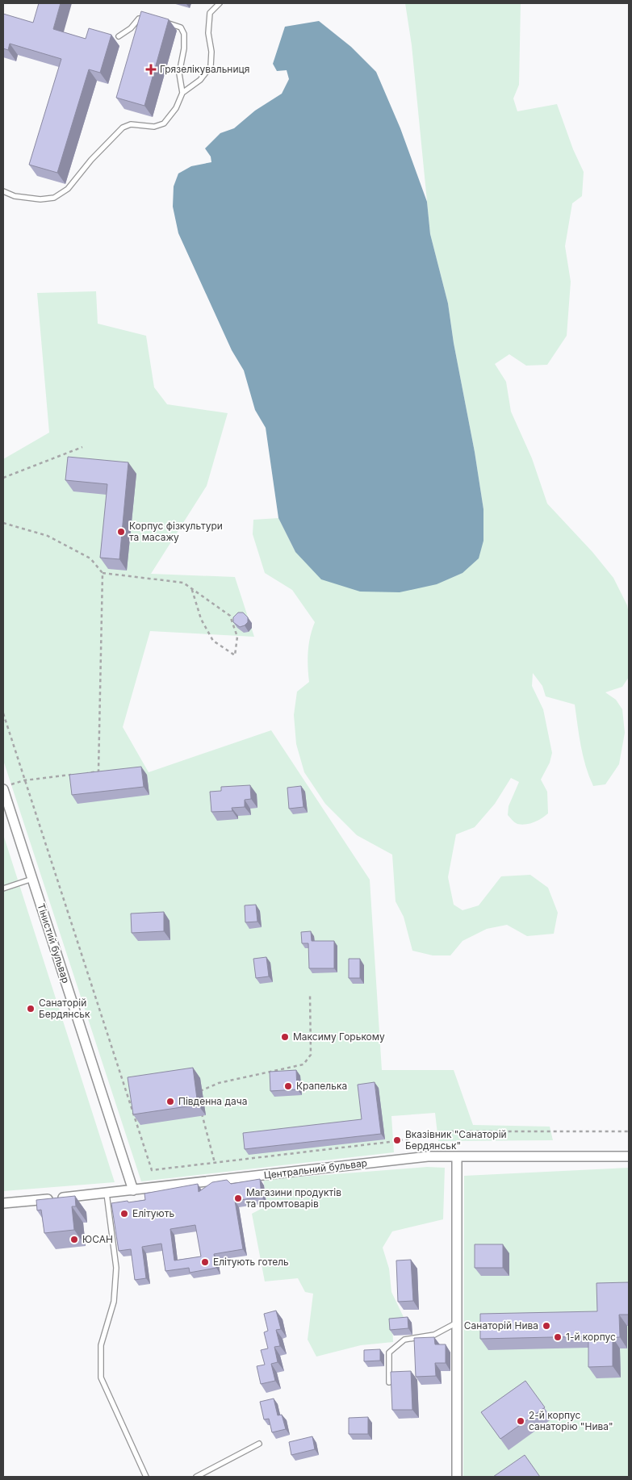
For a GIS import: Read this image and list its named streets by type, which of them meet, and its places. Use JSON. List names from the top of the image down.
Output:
{
  "streets": {
    "street": ["Тінистий бульвар", "Центральний бульвар"]
  },
  "crossings": [
    ["Тінистий бульвар", "Центральний бульвар"]
  ],
  "places": {
    "health": ["Грязелікувальниця"],
    "other": [
      "Корпус фізкультури та масажу",
      "Санаторій Бердянськ",
      "Максиму Горькому",
      "Крапелька",
      "Південна дача",
      "Вказівник \"Санаторій Бердянськ\"",
      "Магазини продуктів та промтоварів",
      "Елітують",
      "ЮСАН",
      "Елітують готель",
      "Санаторій Нива",
      "1-й корпус",
      "2-й корпус санаторію \"Нива\""
    ]
  }
}
